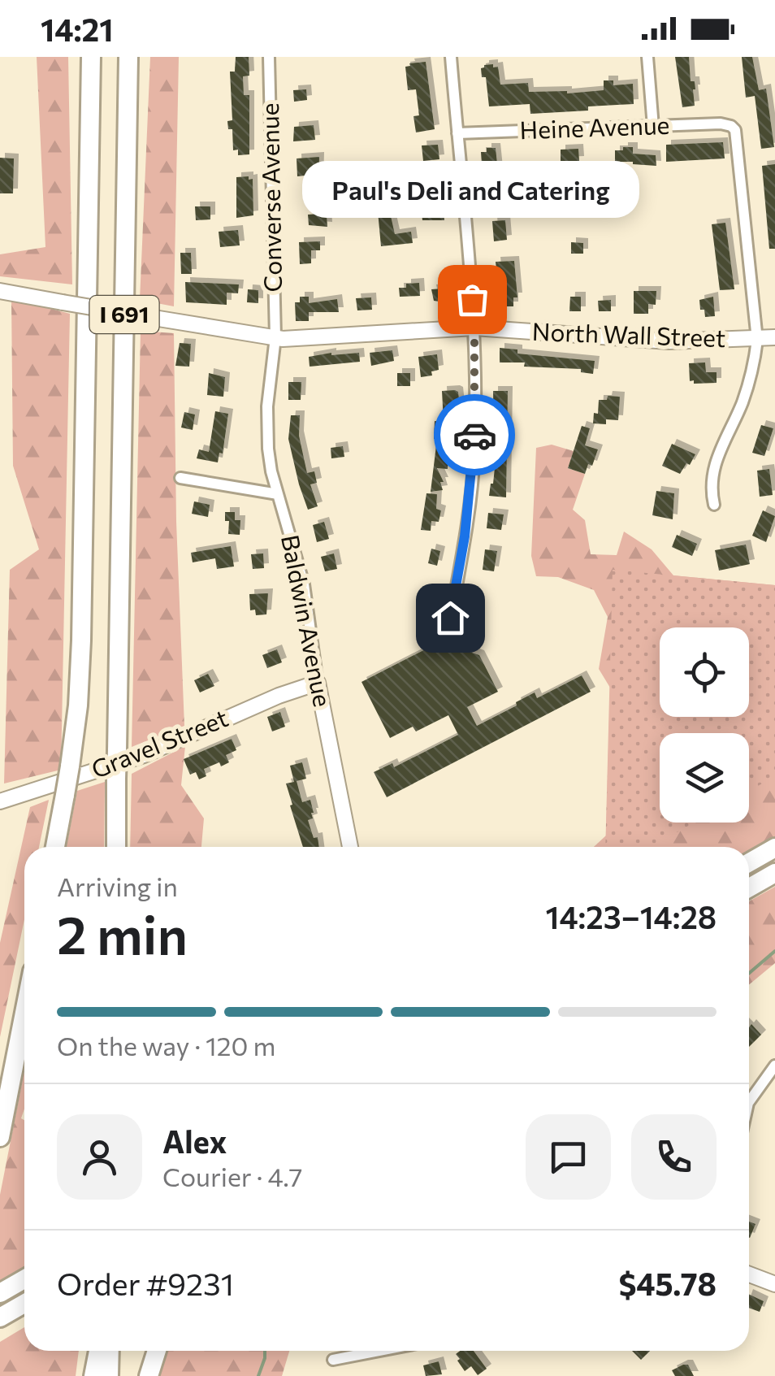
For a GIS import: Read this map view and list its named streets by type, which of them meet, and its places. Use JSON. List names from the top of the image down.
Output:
{
  "streets": {
    "highway": ["I 691"],
    "street": [
      "Heine Avenue",
      "Converse Avenue",
      "North Wall Street",
      "Baldwin Avenue",
      "Gravel Street"
    ]
  },
  "crossings": [
    ["Heine Avenue", "North Wall Street"],
    ["Converse Avenue", "North Wall Street"],
    ["Converse Avenue", "Baldwin Avenue"],
    ["North Wall Street", "Baldwin Avenue"],
    ["Baldwin Avenue", "Gravel Street"]
  ],
  "places": ["Paul's Deli and Catering"],
  "page": {
    "status": "14:21",
    "bubble": "Paul's Deli and Catering",
    "heading": ["2 min", "Arriving in", "14:23–14:28"],
    "panel": [
      "Alex",
      "Courier · 4.7",
      "Order #9231",
      "$45.78"
    ],
    "bar": "On the way · 120 m"
  }
}
